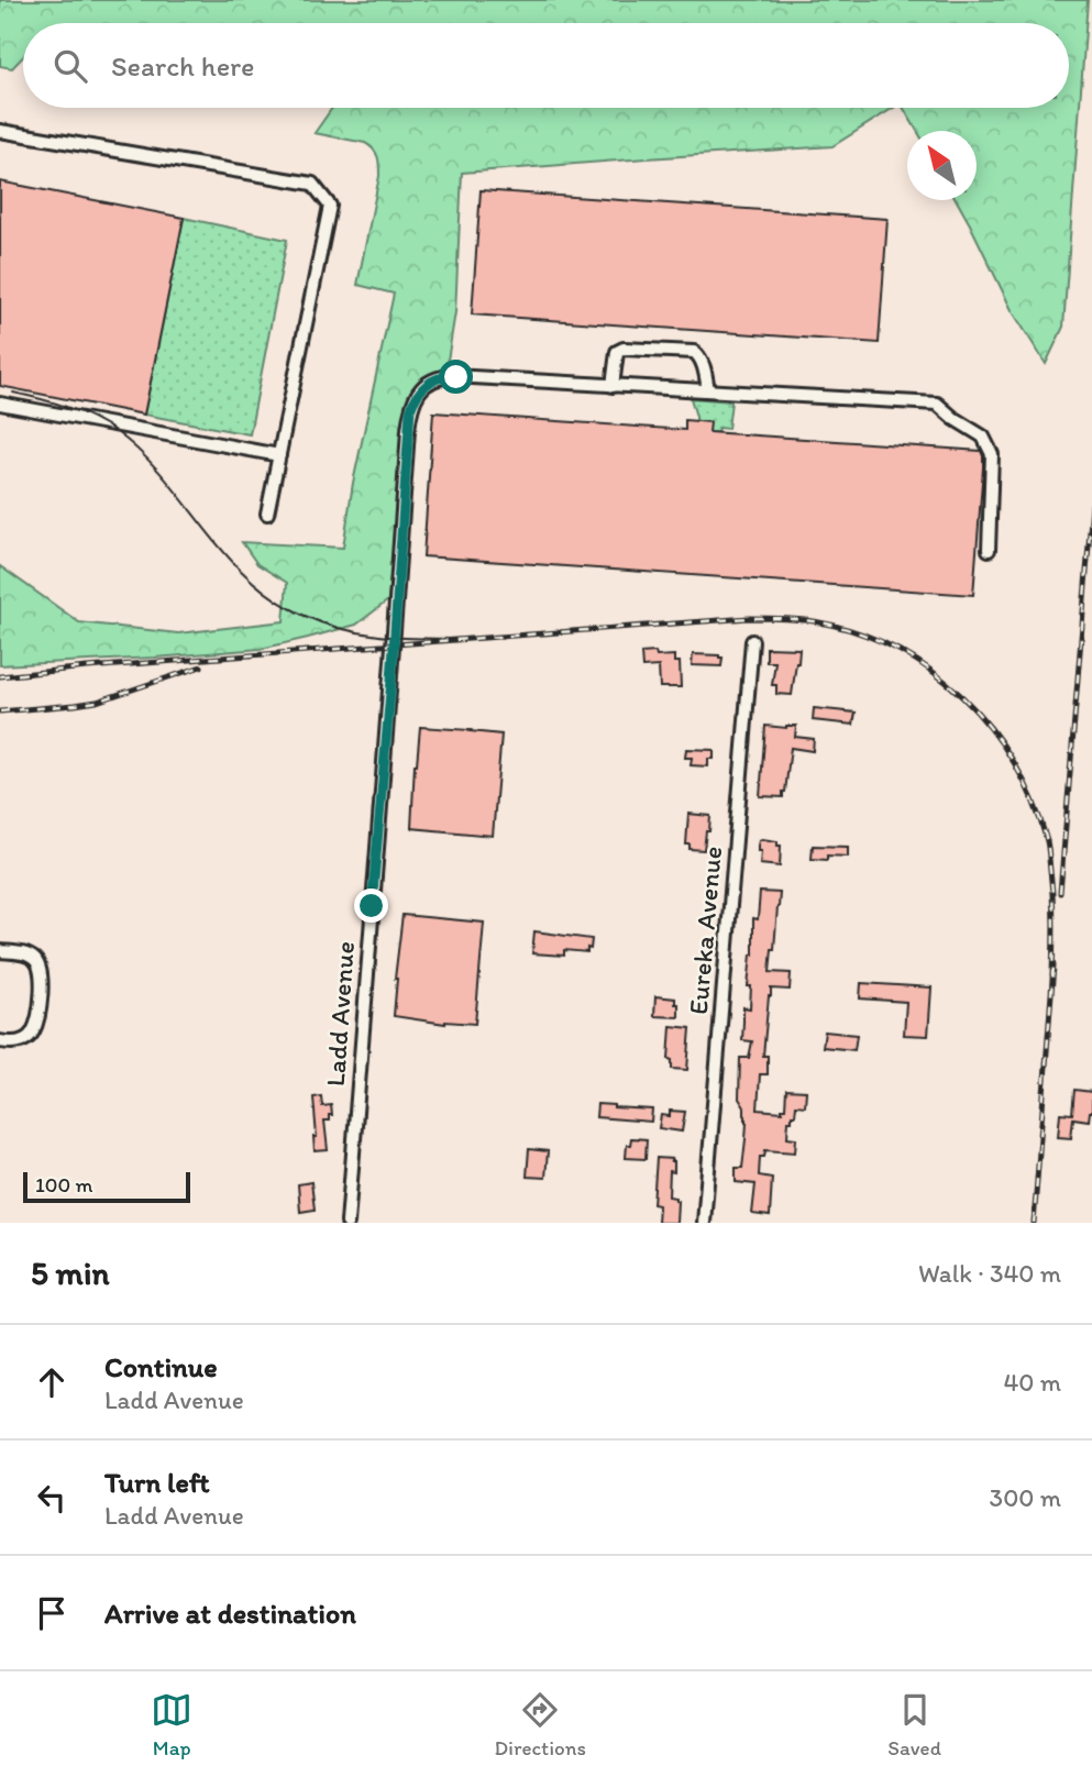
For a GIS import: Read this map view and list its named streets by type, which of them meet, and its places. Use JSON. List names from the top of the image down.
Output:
{
  "streets": {
    "street": ["Eureka Avenue", "Ladd Avenue"]
  },
  "scale_bar": "100 m",
  "north": "top left",
  "page": {
    "search": "Search here",
    "scale": "100 m",
    "heading": ["5 min", "Walk · 340 m"],
    "list": [
      ["Continue", "Ladd Avenue", "40 m"],
      ["Turn left", "Ladd Avenue", "300 m"],
      "Arrive at destination"
    ],
    "nav": ["Map", "Directions", "Saved"]
  }
}
